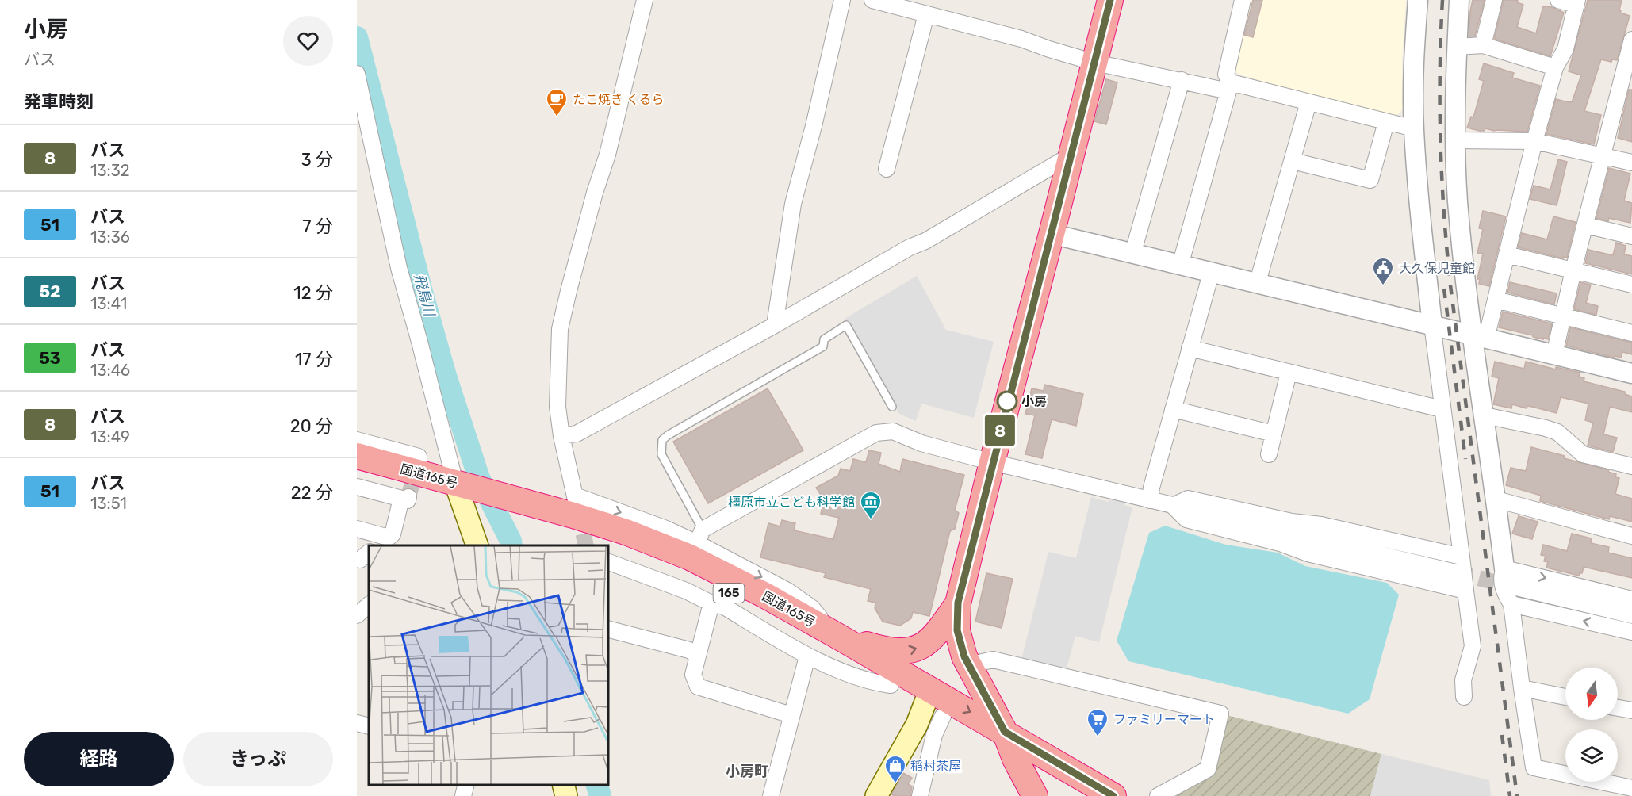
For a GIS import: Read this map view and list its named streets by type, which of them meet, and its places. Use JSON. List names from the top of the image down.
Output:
{
  "streets": {
    "highway": ["国道165号", "165"]
  },
  "districts": ["小房町"],
  "water": ["飛鳥川"],
  "places": {
    "cafe": ["たこ焼き くるら"],
    "public building": ["大久保児童館"],
    "other": ["小房"],
    "museum": ["橿原市立こども科学館"],
    "supermarket": ["ファミリーマート"],
    "shop": ["稲村茶屋"]
  },
  "lines": ["bus line 8"],
  "north": "bottom",
  "page": {
    "heading": [
      ["小房", "バス"],
      "発車時刻"
    ],
    "on_map": "8",
    "list": [
      {
        "mark": "8",
        "name": "バス",
        "note": "13:32",
        "value": "3 分"
      },
      {
        "mark": "51",
        "name": "バス",
        "note": "13:36",
        "value": "7 分"
      },
      {
        "mark": "52",
        "name": "バス",
        "note": "13:41",
        "value": "12 分"
      },
      {
        "mark": "53",
        "name": "バス",
        "note": "13:46",
        "value": "17 分"
      },
      {
        "mark": "8",
        "name": "バス",
        "note": "13:49",
        "value": "20 分"
      },
      {
        "mark": "51",
        "name": "バス",
        "note": "13:51",
        "value": "22 分"
      }
    ],
    "buttons": ["経路", "きっぷ"]
  }
}
